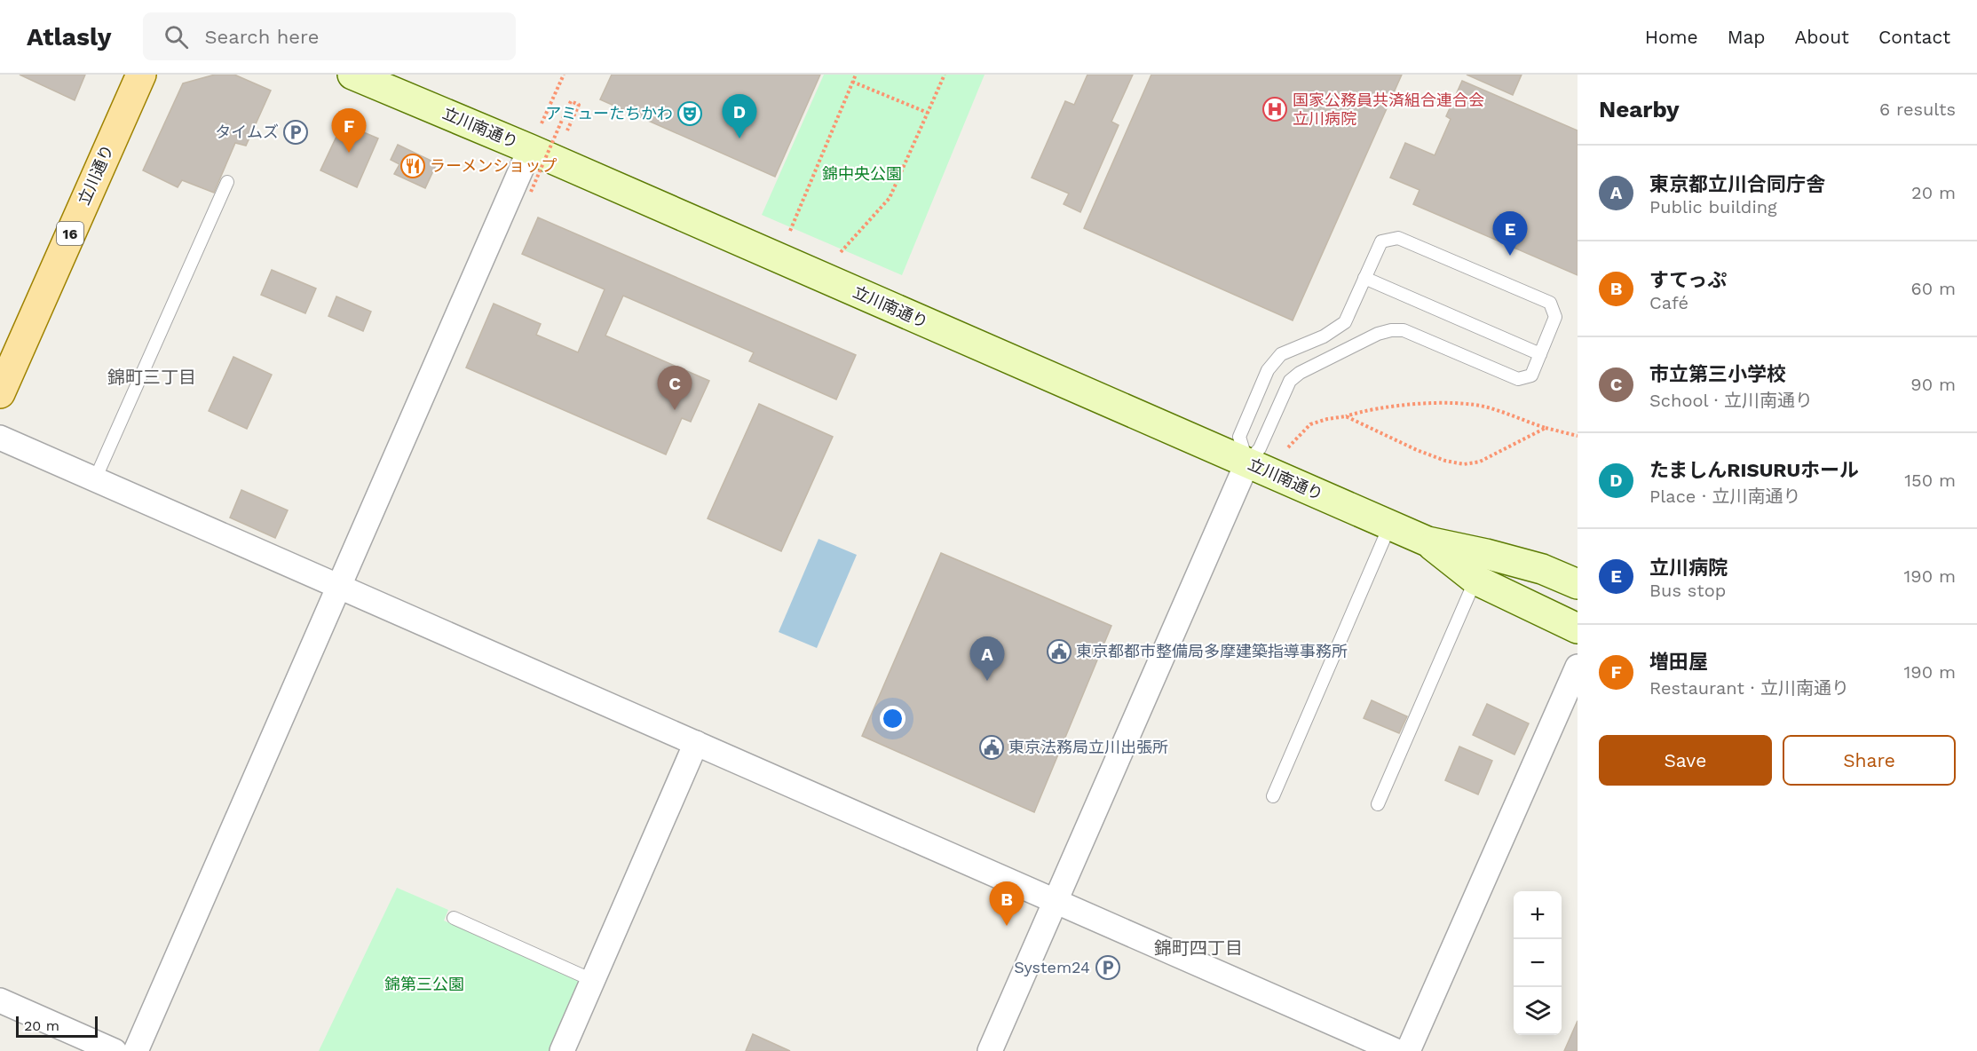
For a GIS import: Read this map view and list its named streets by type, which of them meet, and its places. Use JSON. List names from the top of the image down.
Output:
{
  "streets": {
    "main road": ["立川通り", "16"],
    "street": ["立川南通り"]
  },
  "districts": ["錦町三丁目", "錦町四丁目"],
  "parks": ["錦中央公園", "錦第三公園"],
  "places": {
    "hospital": ["国家公務員共済組合連合会 立川病院"],
    "theatre": ["アミューたちかわ"],
    "parking": ["タイムズ", "System24"],
    "restaurant": ["ラーメンショップ"],
    "public building": ["東京都都市整備局多摩建築指導事務所", "東京法務局立川出張所"]
  },
  "scale_bar": "20 m",
  "page": {
    "header": "Atlasly",
    "search": "Search here",
    "nav": [
      "Home",
      "Map",
      "About",
      "Contact"
    ],
    "heading": ["Nearby", "6 results"],
    "pins": [
      "D",
      "F",
      "E",
      "C",
      "A",
      "B"
    ],
    "list": [
      {
        "mark": "A",
        "name": "東京都立川合同庁舎",
        "note": "Public building",
        "value": "20 m"
      },
      {
        "mark": "B",
        "name": "すてっぷ",
        "note": "Café",
        "value": "60 m"
      },
      {
        "mark": "C",
        "name": "市立第三小学校",
        "note": "School · 立川南通り",
        "value": "90 m"
      },
      {
        "mark": "D",
        "name": "たましんRISURUホール",
        "note": "Place · 立川南通り",
        "value": "150 m"
      },
      {
        "mark": "E",
        "name": "立川病院",
        "note": "Bus stop",
        "value": "190 m"
      },
      {
        "mark": "F",
        "name": "増田屋",
        "note": "Restaurant · 立川南通り",
        "value": "190 m"
      }
    ],
    "buttons": ["Save", "Share"],
    "map_buttons": ["+", "−"],
    "scale": "20 m"
  }
}
